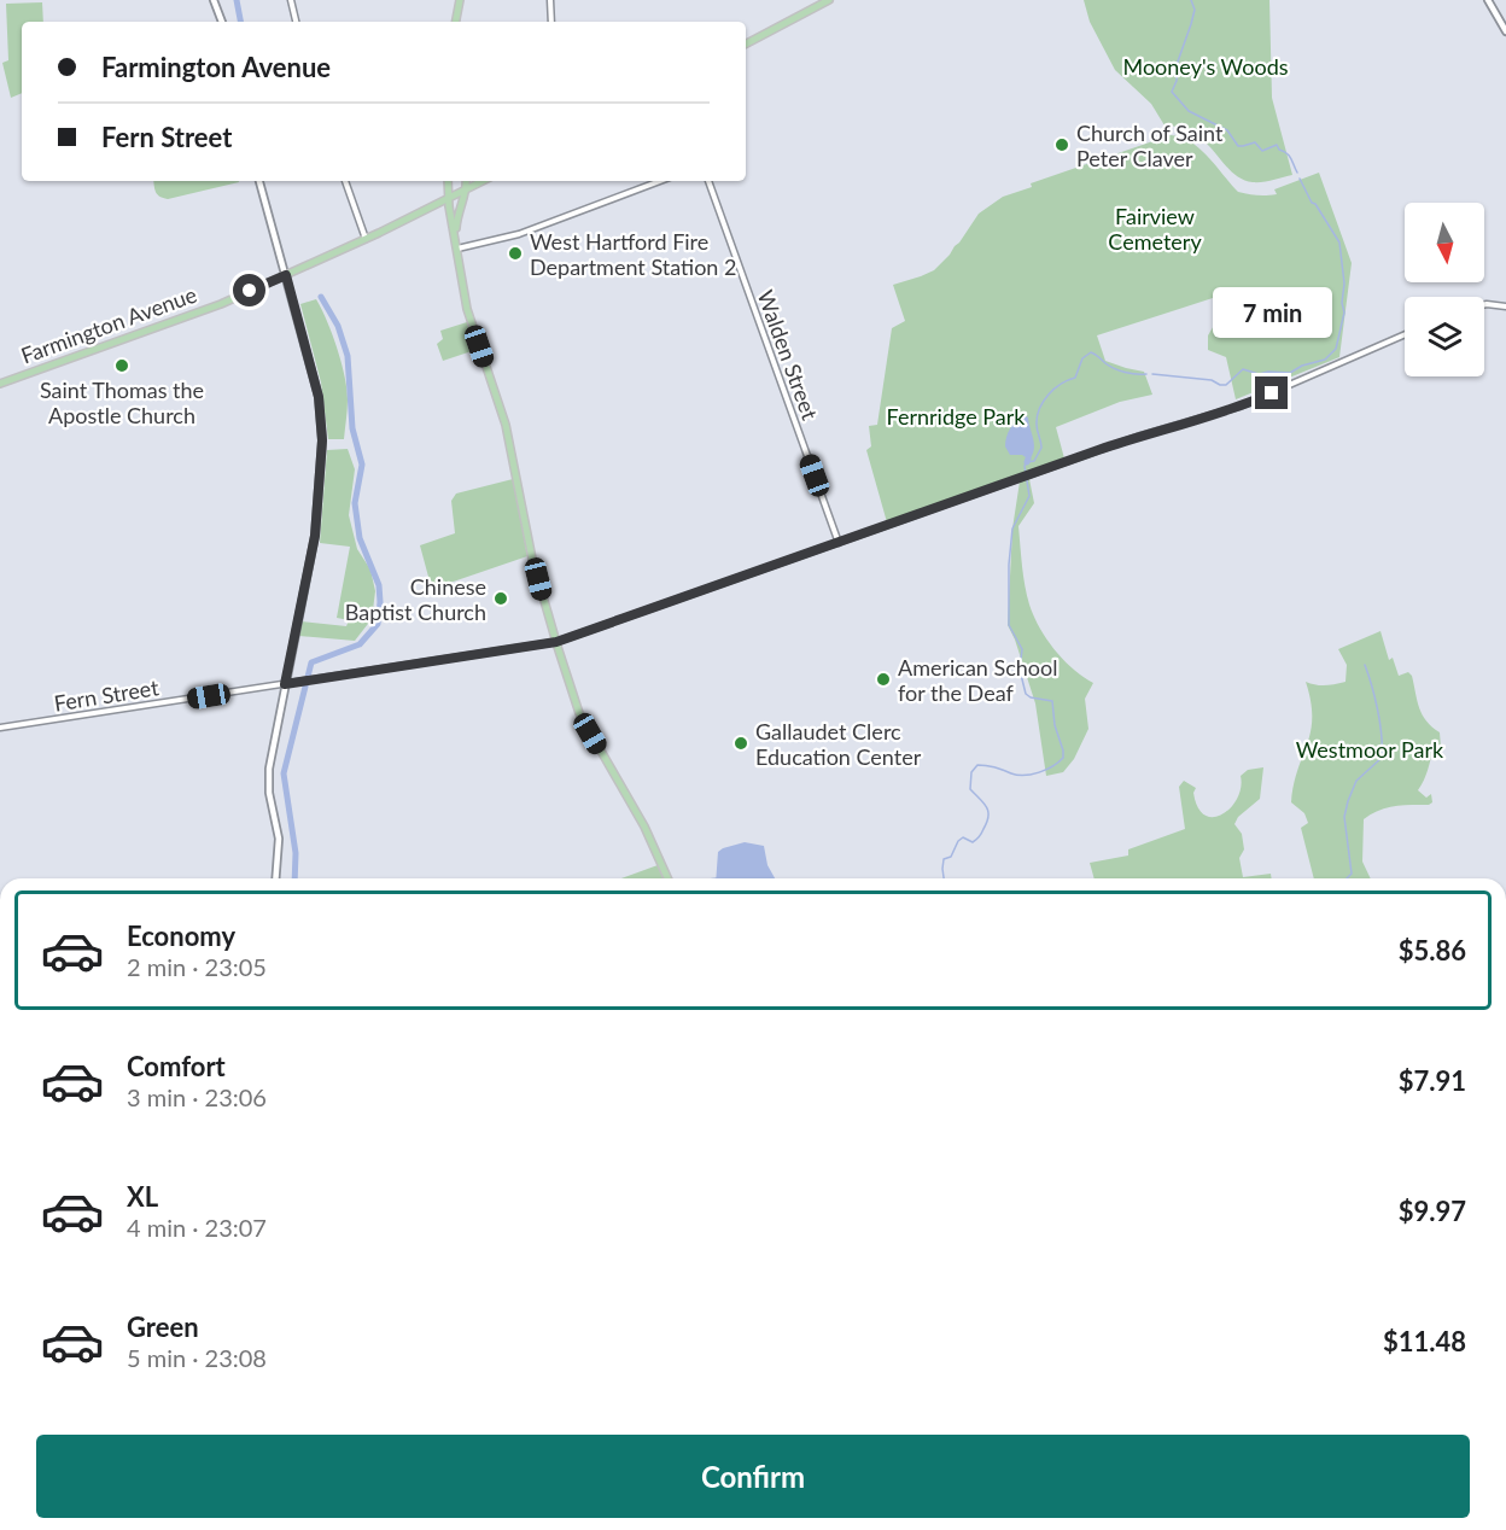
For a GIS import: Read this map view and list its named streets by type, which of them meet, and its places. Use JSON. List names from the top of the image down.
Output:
{
  "streets": {
    "main road": ["Farmington Avenue"],
    "street": ["Walden Street", "Fern Street"]
  },
  "crossings": [
    ["Walden Street", "Fern Street"]
  ],
  "parks": [
    "Mooney's Woods",
    "Fairview Cemetery",
    "Fernridge Park",
    "Westmoor Park"
  ],
  "places": [
    "Church of Saint Peter Claver",
    "West Hartford Fire Department Station 2",
    "Saint Thomas the Apostle Church",
    "Chinese Baptist Church",
    "American School for the Deaf",
    "Gallaudet Clerc Education Center"
  ],
  "north": "bottom",
  "page": {
    "banner": ["Farmington Avenue", "Fern Street"],
    "bubble": "7 min",
    "list": [
      {
        "name": "Economy",
        "note": "2 min · 23:05",
        "value": "$5.86"
      },
      {
        "name": "Comfort",
        "note": "3 min · 23:06",
        "value": "$7.91"
      },
      {
        "name": "XL",
        "note": "4 min · 23:07",
        "value": "$9.97"
      },
      {
        "name": "Green",
        "note": "5 min · 23:08",
        "value": "$11.48"
      }
    ],
    "buttons": "Confirm"
  }
}
